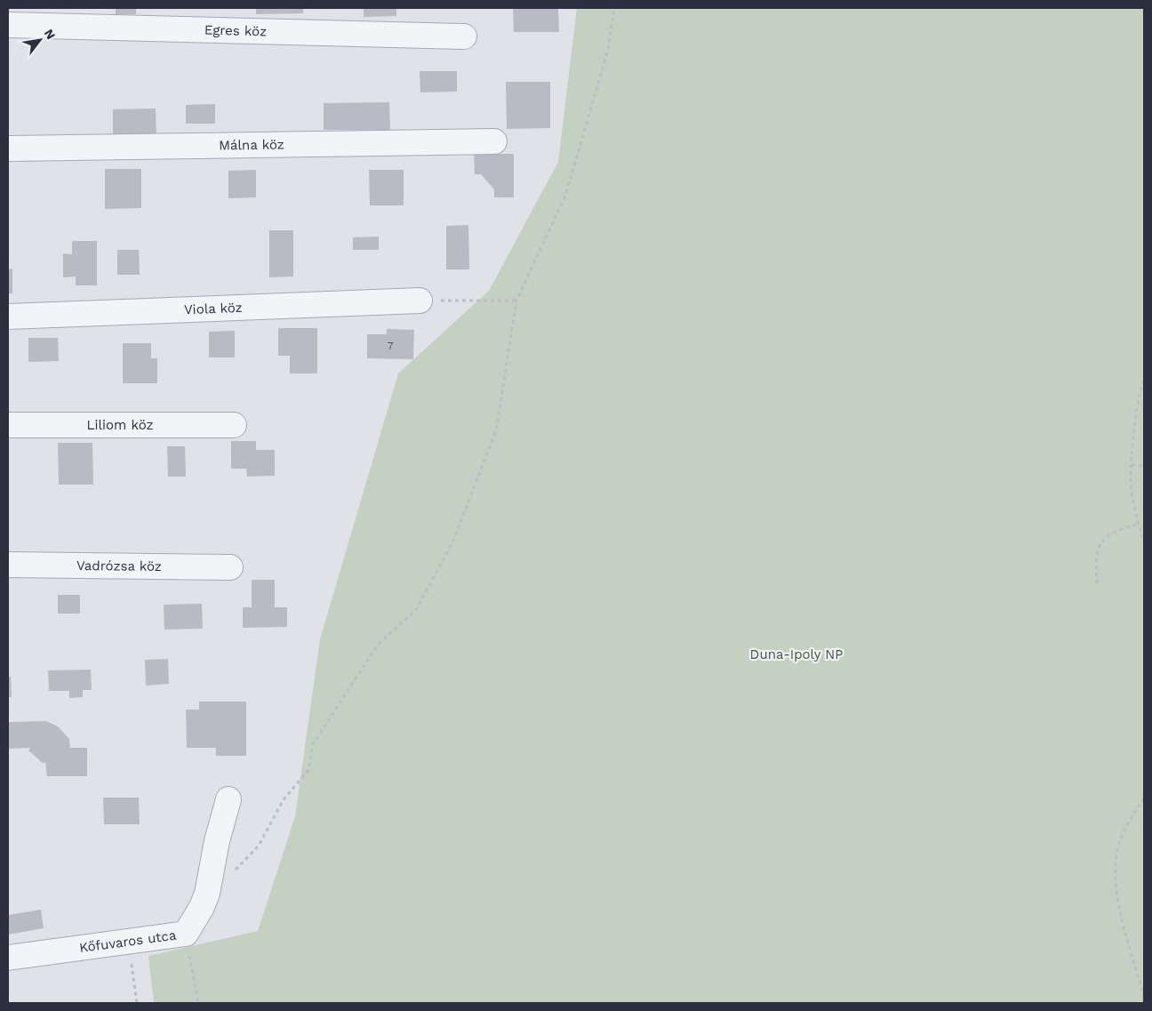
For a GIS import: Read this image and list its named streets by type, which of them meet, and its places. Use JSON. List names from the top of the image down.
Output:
{
  "streets": {
    "street": [
      "Egres köz",
      "Málna köz",
      "Viola köz",
      "Liliom köz",
      "Vadrózsa köz",
      "Kőfuvaros utca"
    ]
  },
  "parks": ["Duna-Ipoly NP"],
  "house_numbers": ["7"],
  "north": "top right"
}
